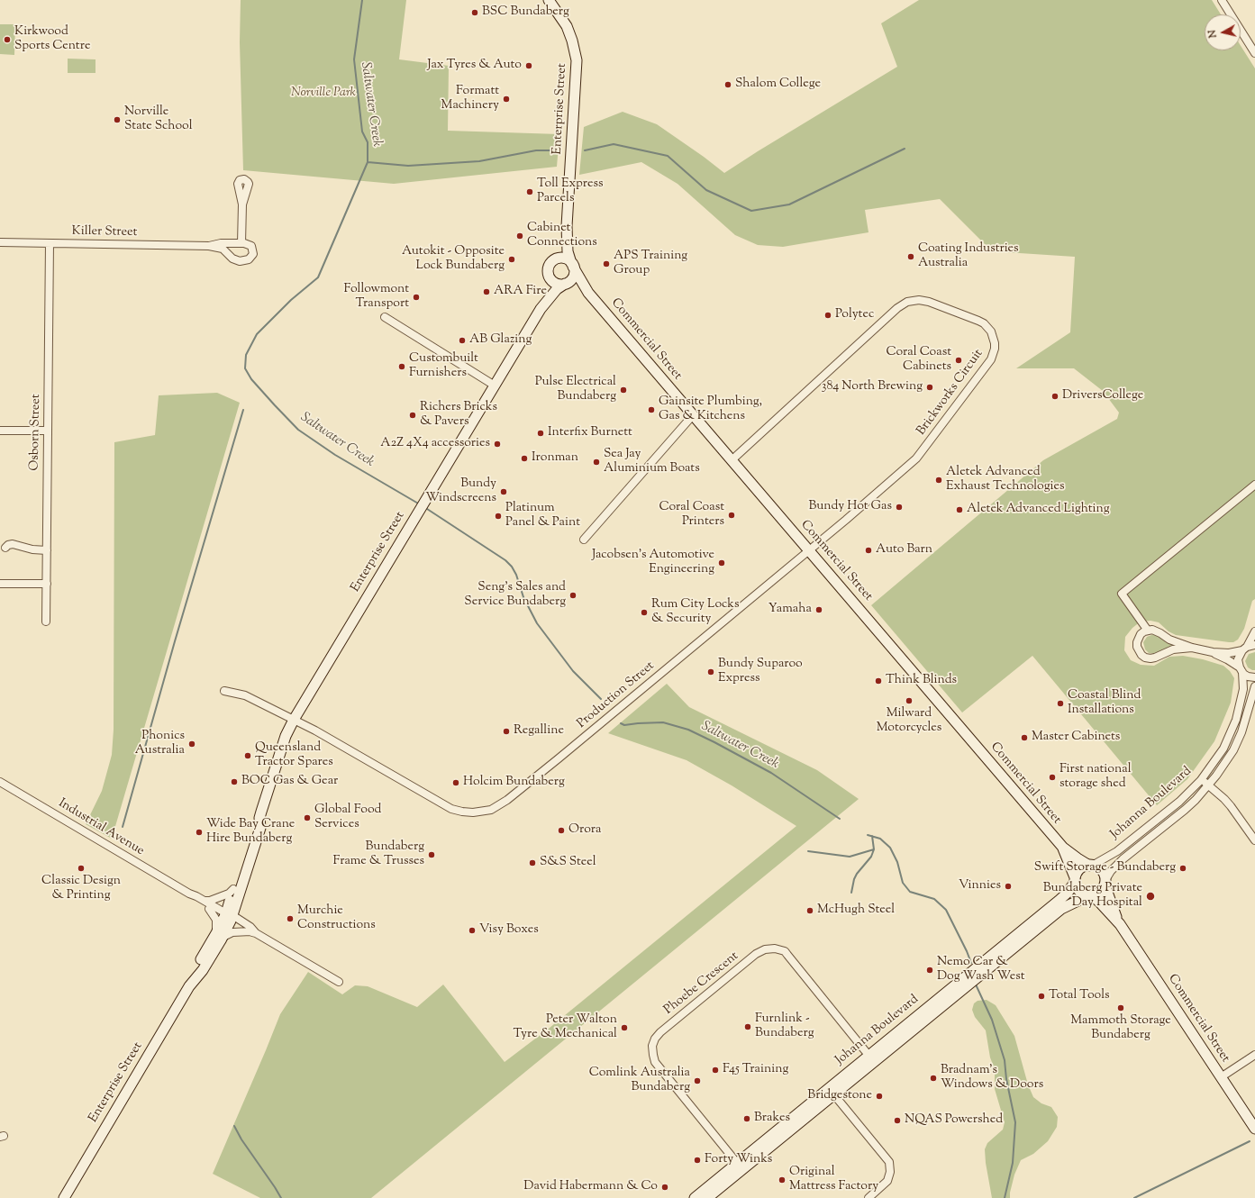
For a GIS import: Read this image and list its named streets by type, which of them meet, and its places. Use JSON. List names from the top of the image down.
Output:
{
  "streets": {
    "street": [
      "Enterprise Street",
      "Killer Street",
      "Commercial Street",
      "Brickworks Circuit",
      "Osborn Street",
      "Production Street",
      "Johanna Boulevard",
      "Industrial Avenue",
      "Phoebe Crescent"
    ]
  },
  "crossings": [
    ["Enterprise Street", "Commercial Street"],
    ["Enterprise Street", "Production Street"],
    ["Enterprise Street", "Industrial Avenue"],
    ["Killer Street", "Osborn Street"],
    ["Commercial Street", "Brickworks Circuit"],
    ["Commercial Street", "Production Street"],
    ["Commercial Street", "Johanna Boulevard"],
    ["Brickworks Circuit", "Production Street"],
    ["Johanna Boulevard", "Phoebe Crescent"]
  ],
  "water": ["Saltwater Creek"],
  "parks": ["Norville Park"],
  "places": [
    "BSC Bundaberg",
    "Kirkwood Sports Centre",
    "Jax Tyres & Auto",
    "Shalom College",
    "Formatt Machinery",
    "Norville State School",
    "Toll Express Parcels",
    "Cabinet Connections",
    "Coating Industries Australia",
    "Autokit - Opposite Lock Bundaberg",
    "APS Training Group",
    "ARA Fire",
    "Followmont Transport",
    "Polytec",
    "AB Glazing",
    "Coral Coast Cabinets",
    "Custombuilt Furnishers",
    "384 North Brewing",
    "Pulse Electrical Bundaberg",
    "DriversCollege",
    "Gainsite Plumbing, Gas & Kitchens",
    "Richers Bricks & Pavers",
    "Interfix Burnett",
    "A2Z 4X4 accessories",
    "Ironman",
    "Sea Jay Aluminium Boats",
    "Aletek Advanced Exhaust Technologies",
    "Bundy Windscreens",
    "Bundy Hot Gas",
    "Aletek Advanced Lighting",
    "Coral Coast Printers",
    "Platinum Panel & Paint",
    "Auto Barn",
    "Jacobsen's Automotive Engineering",
    "Seng's Sales and Service Bundaberg",
    "Yamaha",
    "Rum City Locks & Security",
    "Bundy Suparoo Express",
    "Think Blinds",
    "Milward Motorcycles",
    "Coastal Blind Installations",
    "Regalline",
    "Master Cabinets",
    "Phonics Australia",
    "Queensland Tractor Spares",
    "First national storage shed",
    "BOC Gas & Gear",
    "Holcim Bundaberg",
    "Global Food Services",
    "Orora",
    "Wide Bay Crane Hire Bundaberg",
    "Bundaberg Frame & Trusses",
    "S&S Steel",
    "Classic Design & Printing",
    "Swift Storage - Bundaberg",
    "Vinnies",
    "Bundaberg Private Day Hospital",
    "McHugh Steel",
    "Murchie Constructions",
    "Visy Boxes",
    "Nemo Car & Dog Wash West",
    "Total Tools",
    "Mammoth Storage Bundaberg",
    "Furnlink - Bundaberg",
    "Peter Walton Tyre & Mechanical",
    "F45 Training",
    "Bradnam's Windows & Doors",
    "Comlink Australia Bundaberg",
    "Bridgestone",
    "Brakes",
    "NQAS Powershed",
    "Forty Winks",
    "Original Mattress Factory",
    "David Habermann & Co"
  ],
  "north": "left"
}
